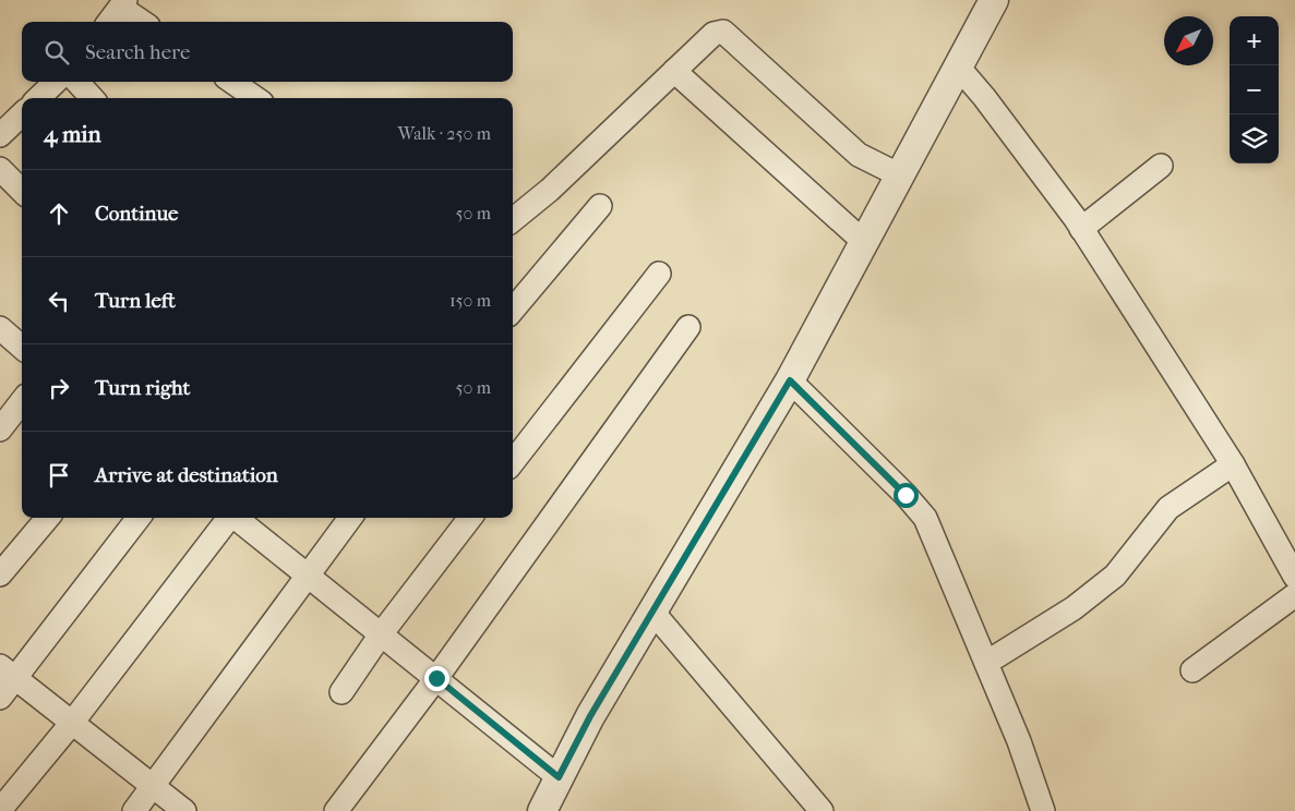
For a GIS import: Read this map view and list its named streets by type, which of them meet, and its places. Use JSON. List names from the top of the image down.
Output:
{
  "north": "bottom left",
  "page": {
    "map_buttons": ["+", "−"],
    "search": "Search here",
    "heading": ["4 min", "Walk · 250 m"],
    "list": [
      ["Continue", "50 m"],
      ["Turn left", "150 m"],
      ["Turn right", "50 m"],
      "Arrive at destination"
    ]
  }
}
